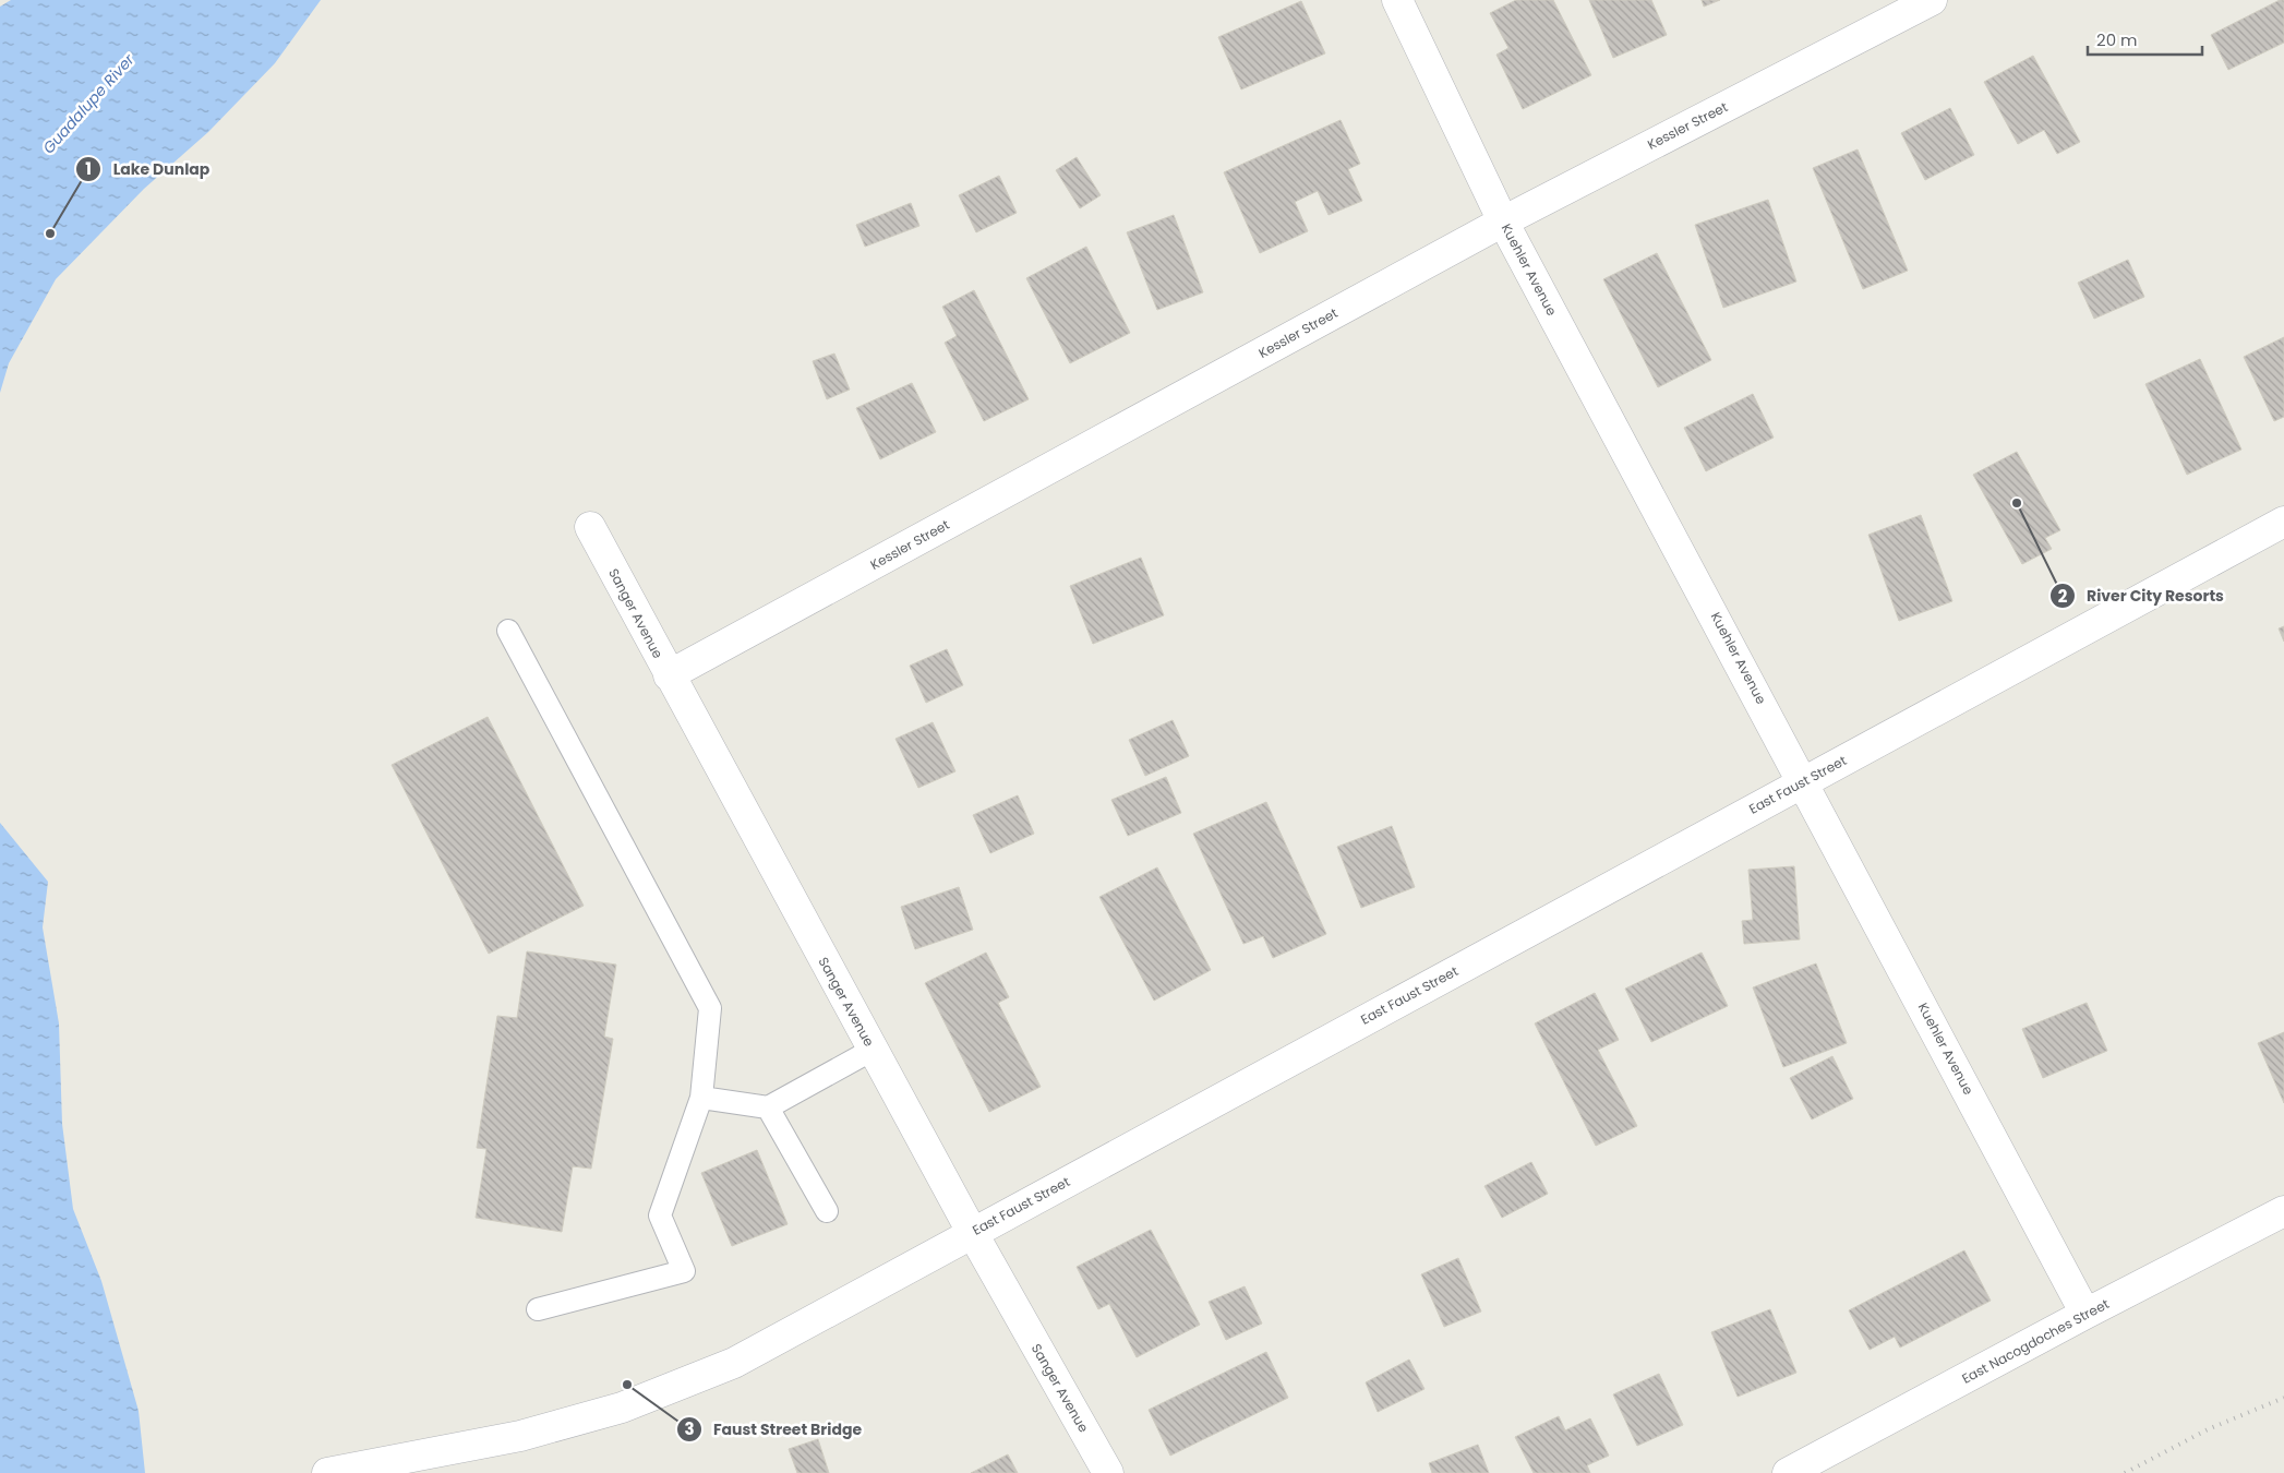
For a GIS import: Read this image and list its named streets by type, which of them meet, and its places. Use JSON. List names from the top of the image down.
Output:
{
  "streets": {
    "street": [
      "Kessler Street",
      "Kuehler Avenue",
      "Sanger Avenue",
      "East Faust Street",
      "East Nacogdoches Street"
    ]
  },
  "crossings": [
    ["Kessler Street", "Kuehler Avenue"],
    ["Kessler Street", "Sanger Avenue"],
    ["Kuehler Avenue", "East Faust Street"],
    ["Kuehler Avenue", "East Nacogdoches Street"],
    ["Sanger Avenue", "East Faust Street"]
  ],
  "water": ["Guadalupe River"],
  "places": ["Lake Dunlap", "River City Resorts", "Faust Street Bridge"],
  "scale_bar": "20 m"
}
